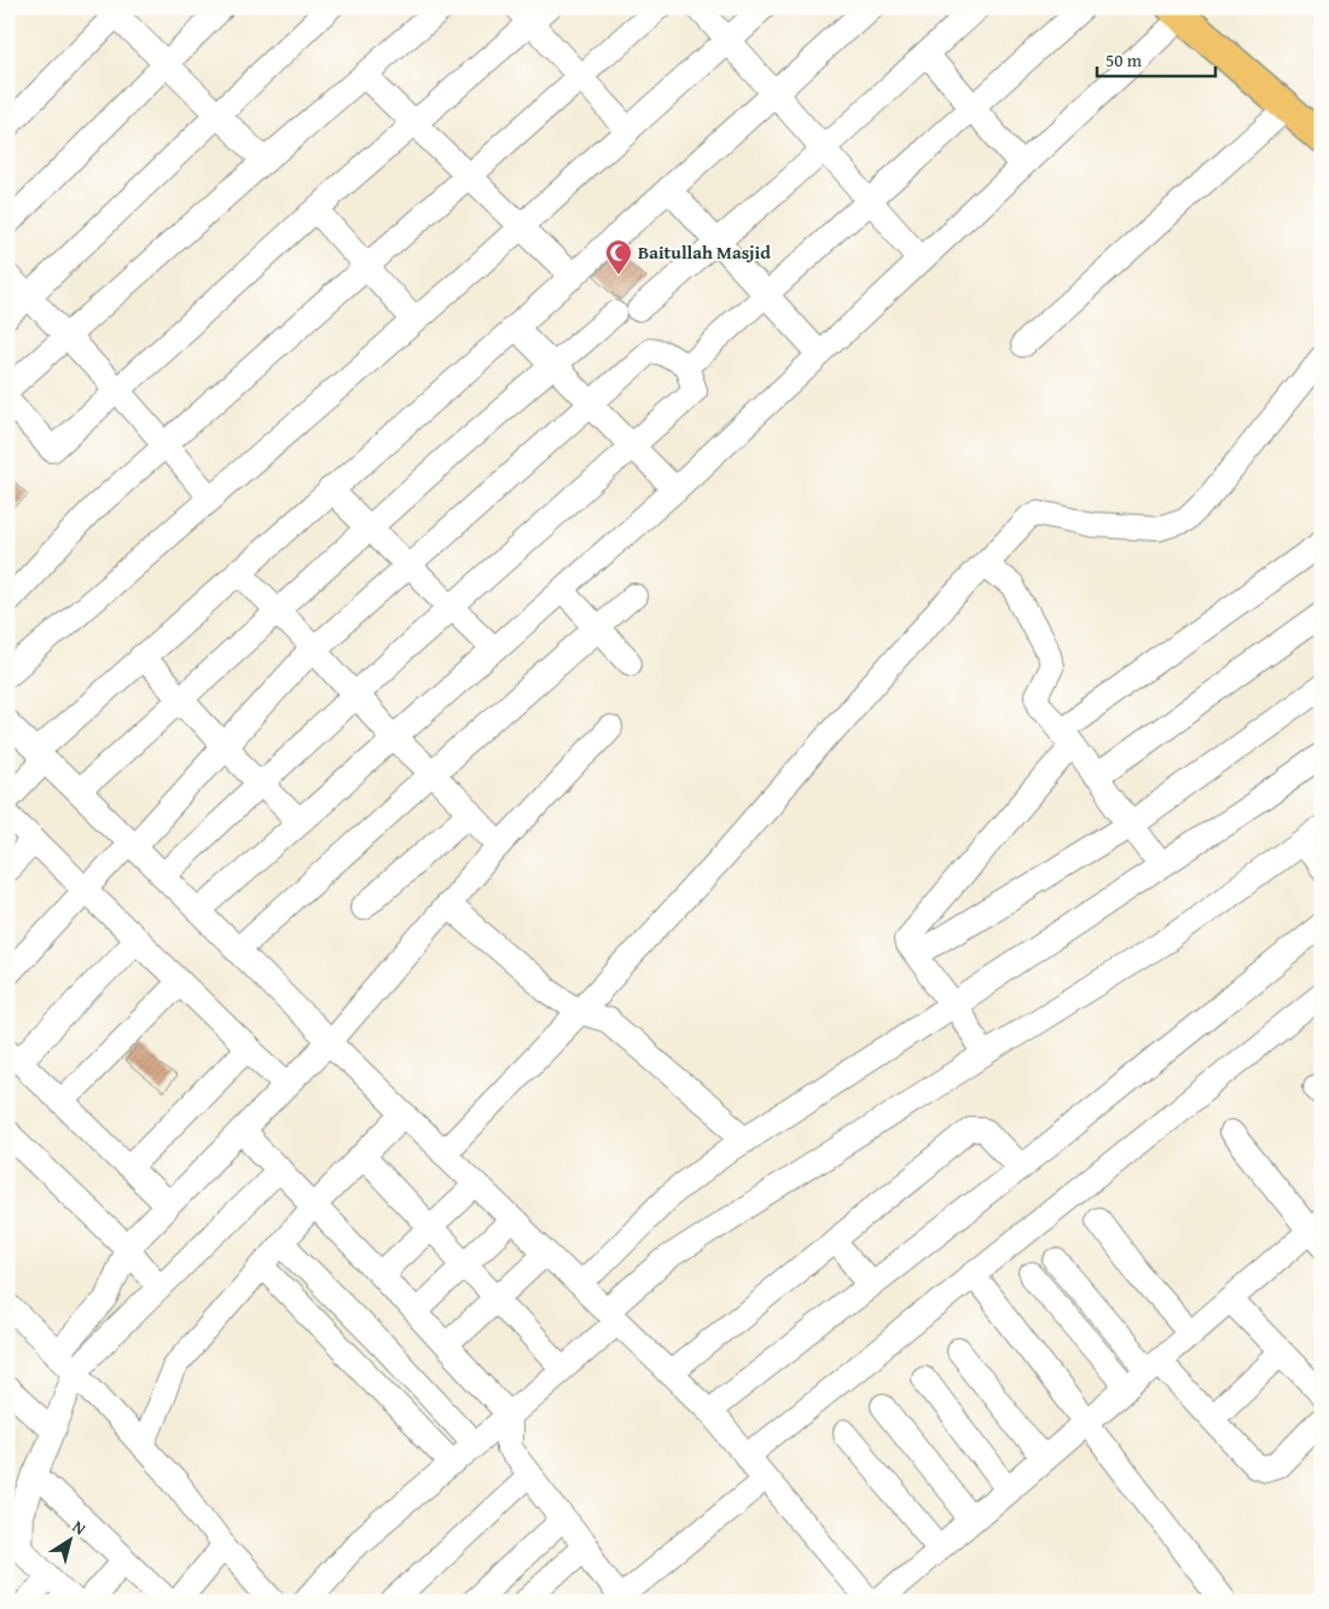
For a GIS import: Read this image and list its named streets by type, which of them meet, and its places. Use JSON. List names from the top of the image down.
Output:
{
  "places": {
    "mosque": ["Baitullah Masjid"]
  },
  "scale_bar": "50 m",
  "north": "top right"
}
